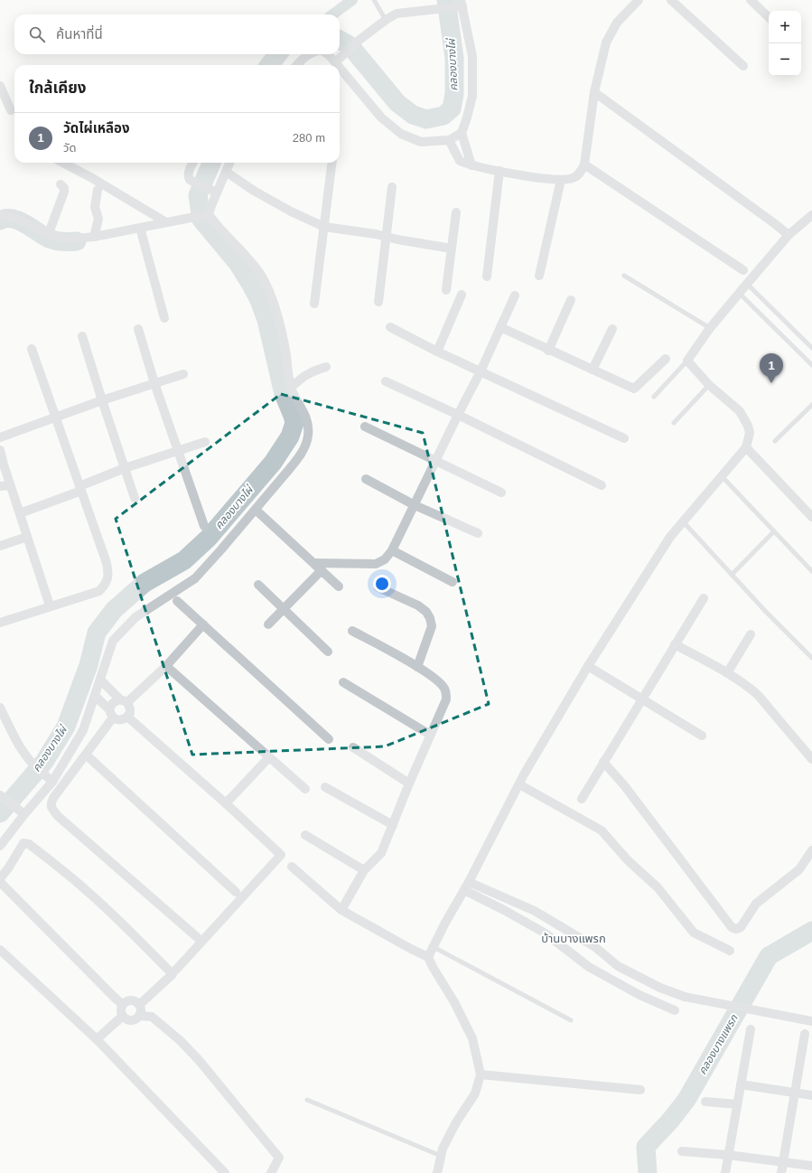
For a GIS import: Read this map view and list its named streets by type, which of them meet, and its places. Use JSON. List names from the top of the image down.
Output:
{
  "districts": ["บ้านบางแพรก"],
  "water": ["คลองบางไผ่", "คลองบางแพรก"],
  "page": {
    "map_buttons": ["+", "−"],
    "search": "ค้นหาที่นี่",
    "heading": "ใกล้เคียง",
    "list": [
      {
        "mark": "1",
        "name": "วัดไผ่เหลือง",
        "note": "วัด",
        "value": "280 m"
      }
    ],
    "pins": "1"
  }
}
